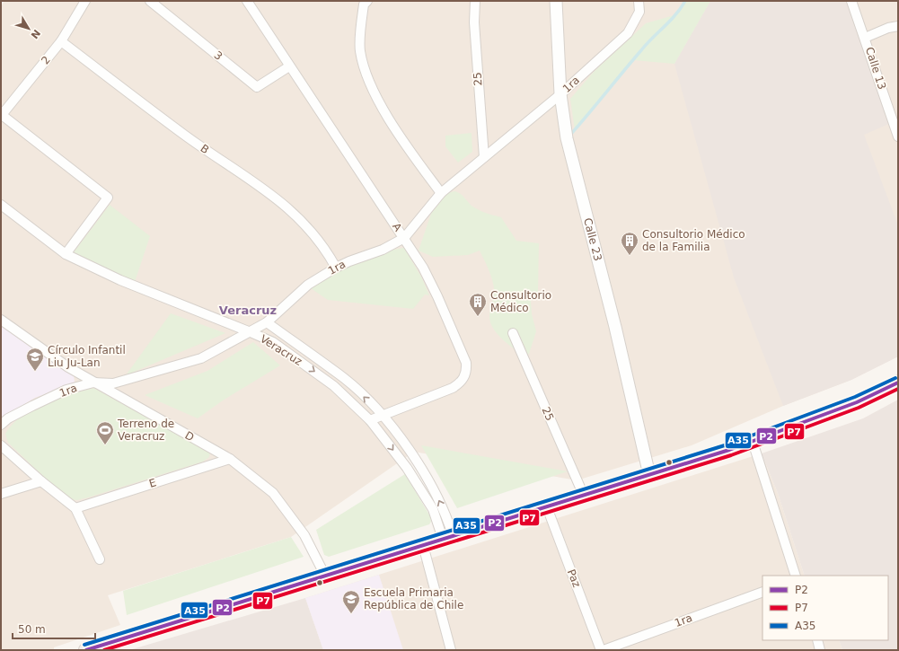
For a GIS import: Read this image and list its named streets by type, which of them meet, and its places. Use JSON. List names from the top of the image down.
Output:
{
  "streets": {
    "street": [
      "3",
      "2",
      "Calle 13",
      "25",
      "1ra",
      "B",
      "A",
      "Calle 23",
      "Veracruz",
      "D",
      "E",
      "Paz"
    ]
  },
  "crossings": [
    ["3", "A"],
    ["2", "B"],
    ["25", "1ra"],
    ["1ra", "B"],
    ["1ra", "A"],
    ["1ra", "Calle 23"],
    ["1ra", "Veracruz"],
    ["1ra", "D"],
    ["1ra", "Paz"],
    ["A", "Veracruz"],
    ["D", "E"]
  ],
  "districts": ["Veracruz"],
  "places": {
    "building": ["Consultorio Médico de la Familia", "Consultorio Médico"],
    "school or university": ["Círculo Infantil Liu Ju-Lan", "Escuela Primaria República de Chile"],
    "sports": ["Terreno de Veracruz"]
  },
  "lines": ["transit line A35", "transit line P2", "transit line P7"],
  "legend": ["P2", "P7", "A35"],
  "scale_bar": "50 m",
  "north": "bottom right"
}
